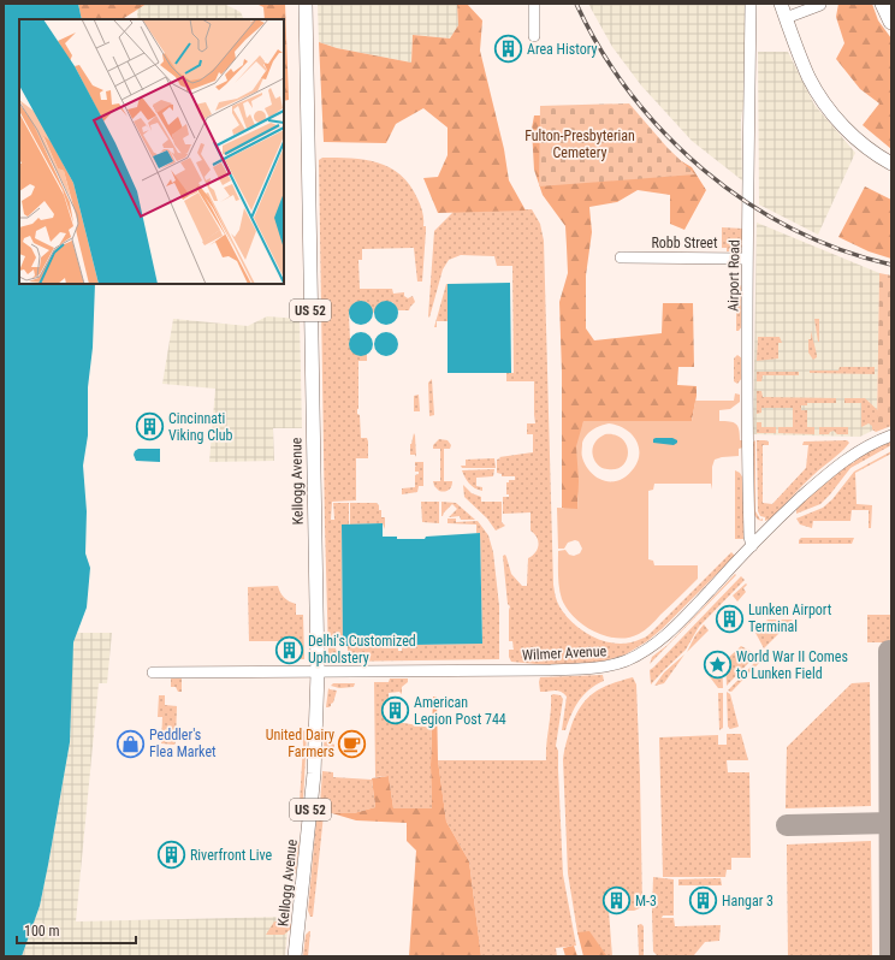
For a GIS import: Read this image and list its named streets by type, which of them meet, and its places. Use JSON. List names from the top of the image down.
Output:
{
  "streets": {
    "main road": ["US 52", "Kellogg Avenue"],
    "street": ["Robb Street", "Airport Road", "Wilmer Avenue"]
  },
  "crossings": [
    ["Robb Street", "Airport Road"],
    ["Airport Road", "Wilmer Avenue"],
    ["Kellogg Avenue", "Wilmer Avenue"]
  ],
  "parks": ["Fulton-Presbyterian Cemetery"],
  "places": {
    "building": [
      "Area History",
      "Cincinnati Viking Club",
      "Lunken Airport Terminal",
      "Delhi's Customized Upholstery",
      "American Legion Post 744",
      "Riverfront Live",
      "M-3",
      "Hangar 3"
    ],
    "place": ["World War II Comes to Lunken Field"],
    "shop": ["Peddler's Flea Market"],
    "cafe": ["United Dairy Farmers"]
  },
  "scale_bar": "100 m"
}
